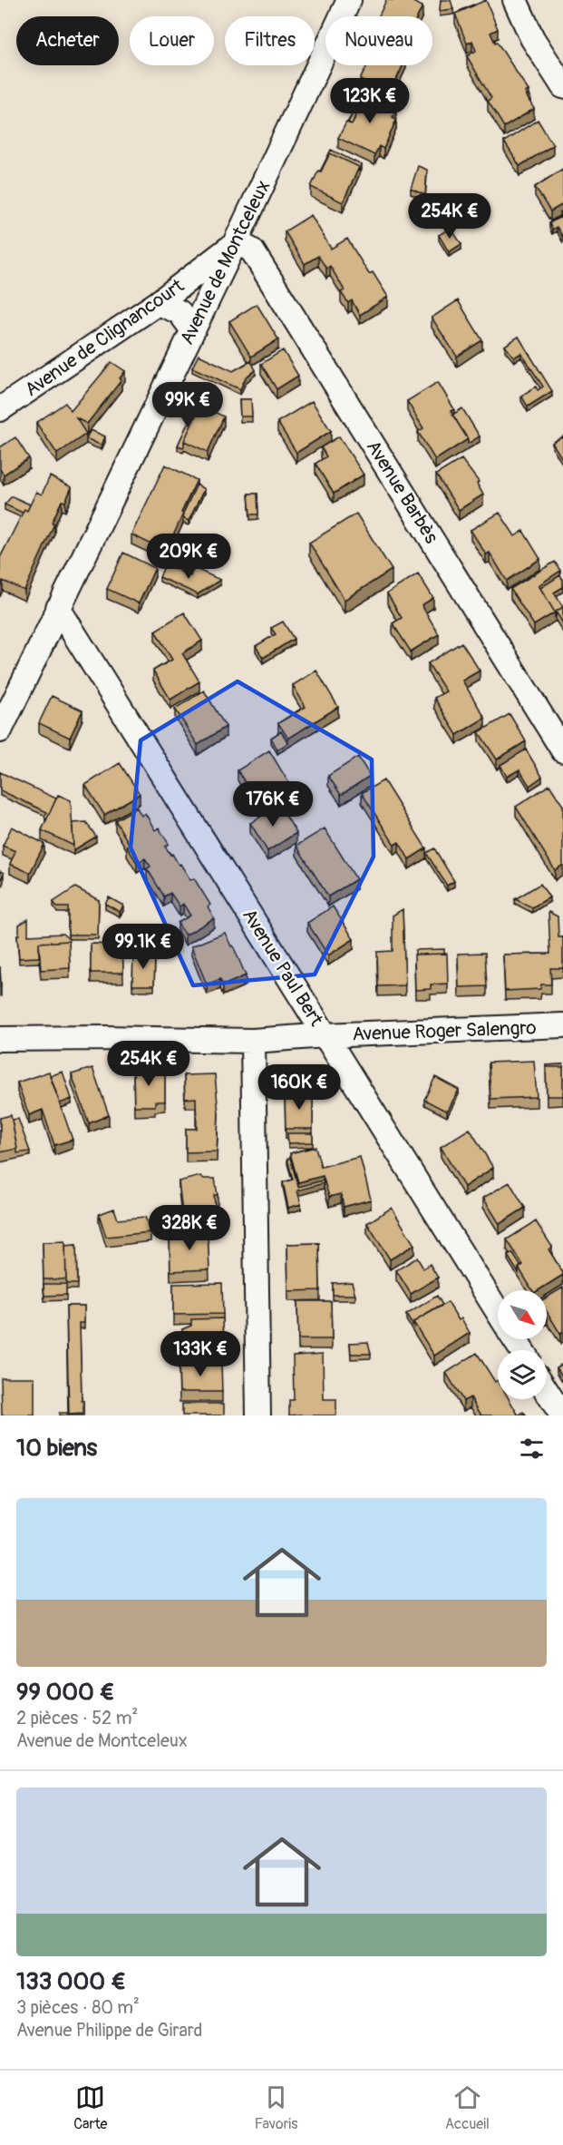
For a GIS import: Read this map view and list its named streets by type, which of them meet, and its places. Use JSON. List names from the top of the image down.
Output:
{
  "streets": {
    "street": [
      "Avenue de Montceleux",
      "Avenue de Clignancourt",
      "Avenue Barbès",
      "Avenue Paul Bert",
      "Avenue Roger Salengro"
    ]
  },
  "crossings": [
    ["Avenue de Montceleux", "Avenue de Clignancourt"],
    ["Avenue de Montceleux", "Avenue Barbès"],
    ["Avenue de Montceleux", "Avenue Paul Bert"],
    ["Avenue de Clignancourt", "Avenue Barbès"],
    ["Avenue Paul Bert", "Avenue Roger Salengro"]
  ],
  "north": "bottom right",
  "page": {
    "chip": [
      "Acheter",
      "Louer",
      "Filtres",
      "Nouveau"
    ],
    "price": [
      "123K €",
      "254K €",
      "99K €",
      "209K €",
      "176K €",
      "99.1K €",
      "254K €",
      "160K €",
      "328K €",
      "133K €"
    ],
    "heading": "10 biens",
    "list": [
      {
        "name": "99 000 €",
        "note": "2 pièces · 52 m² · Avenue de Montceleux"
      },
      {
        "name": "133 000 €",
        "note": "3 pièces · 80 m² · Avenue Philippe de Girard"
      }
    ],
    "tabs": ["Carte", "Favoris", "Accueil"]
  }
}
